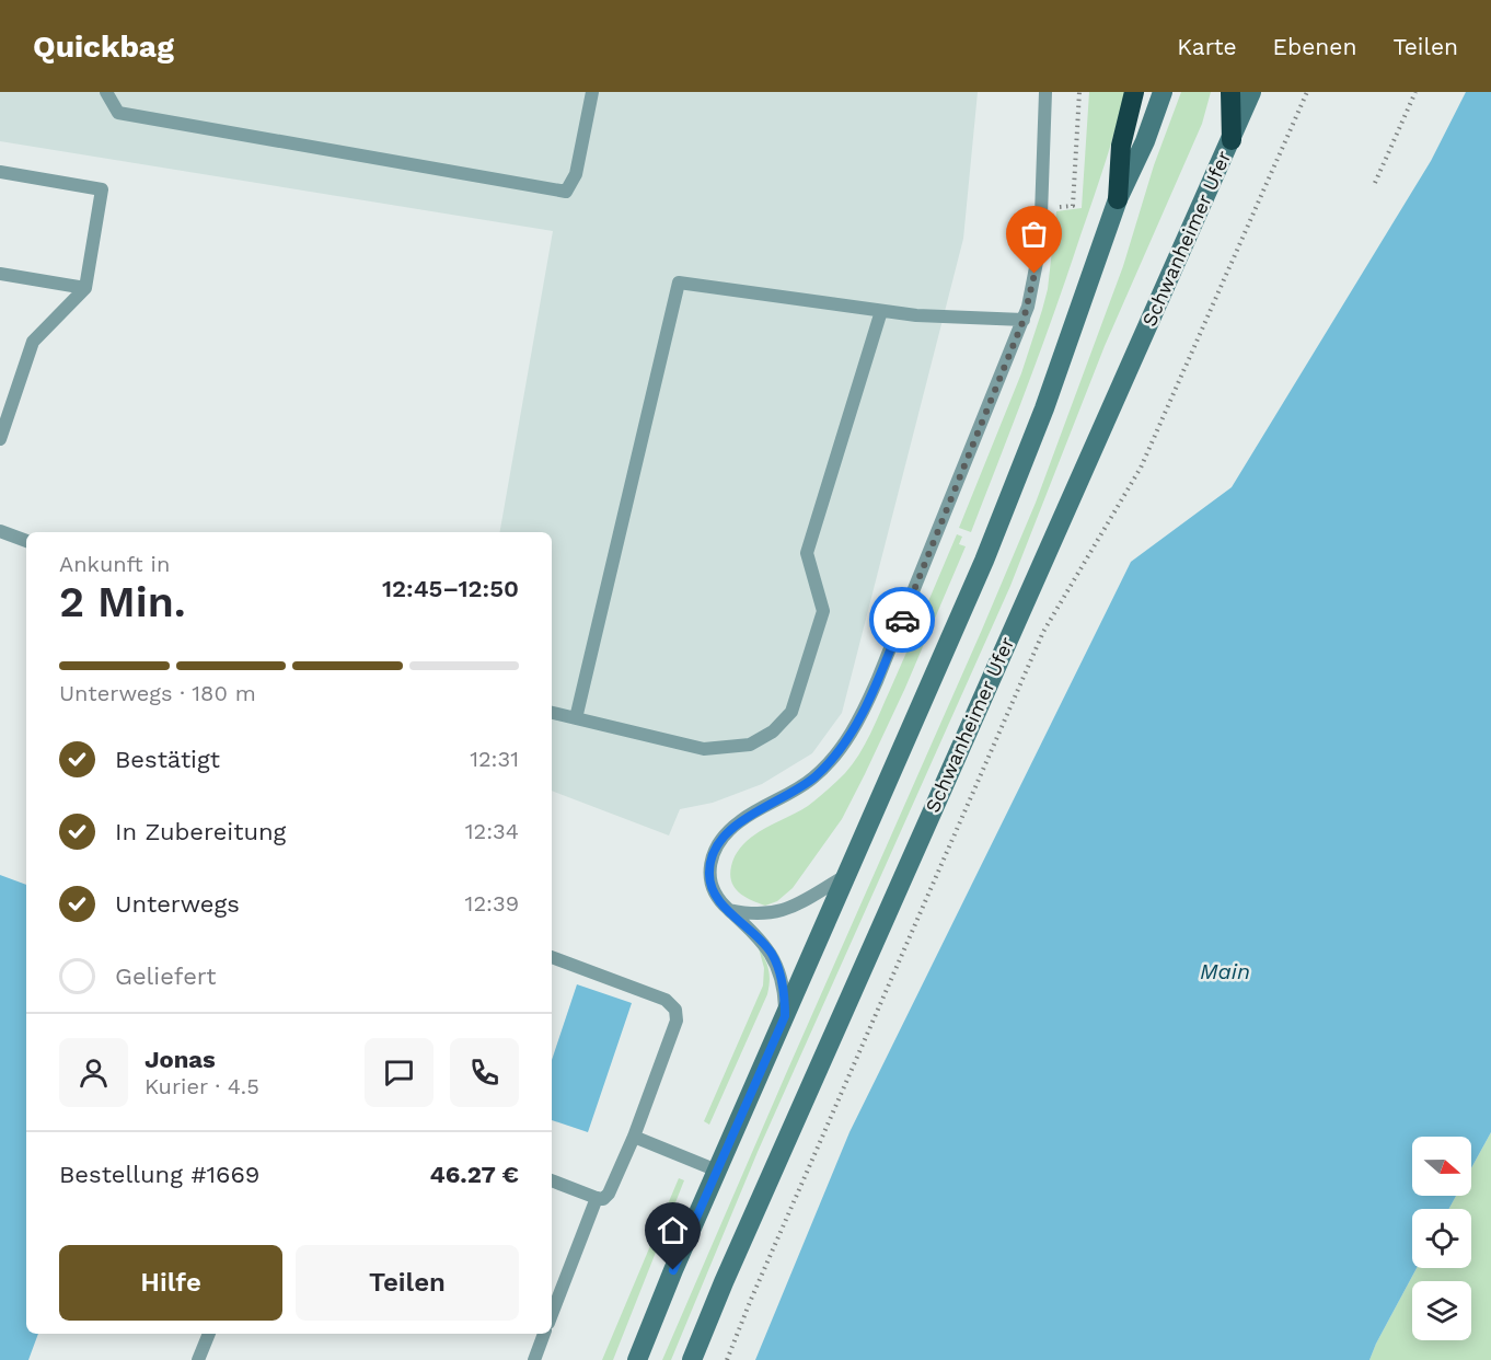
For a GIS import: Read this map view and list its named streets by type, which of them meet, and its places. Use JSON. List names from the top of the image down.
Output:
{
  "streets": {
    "main road": ["Schwanheimer Ufer"]
  },
  "water": ["Main"],
  "north": "right",
  "page": {
    "header": "Quickbag",
    "nav": ["Karte", "Ebenen", "Teilen"],
    "heading": ["2 Min.", "Ankunft in", "12:45–12:50"],
    "panel": [
      "Jonas",
      "Kurier · 4.5",
      "Bestellung #1669",
      "46.27 €"
    ],
    "bar": "Unterwegs · 180 m",
    "list": [
      ["Bestätigt", "12:31"],
      ["In Zubereitung", "12:34"],
      ["Unterwegs", "12:39"],
      "Geliefert"
    ],
    "buttons": ["Hilfe", "Teilen"]
  }
}
